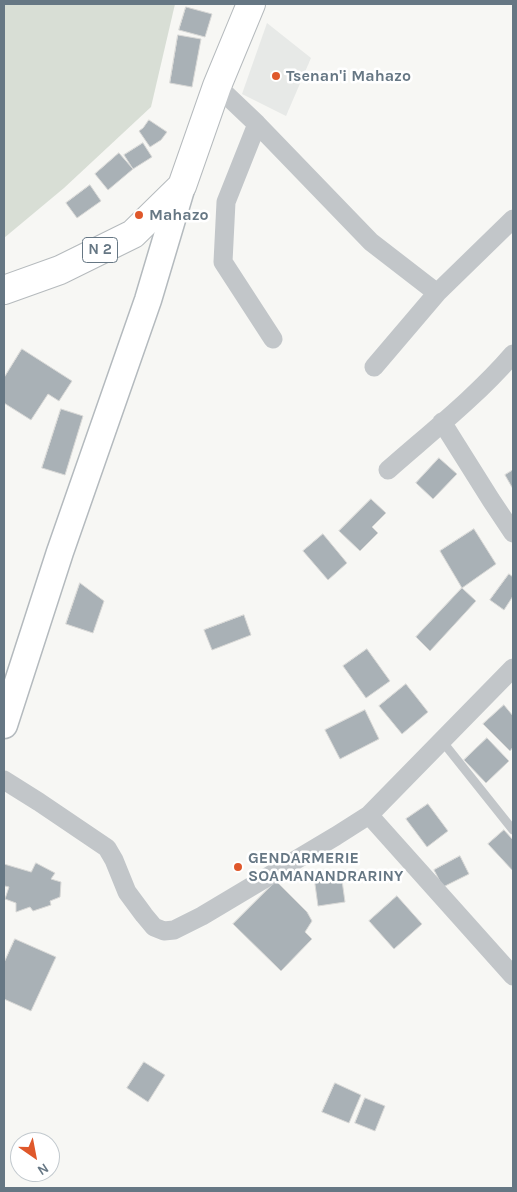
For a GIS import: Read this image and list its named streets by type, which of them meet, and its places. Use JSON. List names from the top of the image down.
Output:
{
  "streets": {
    "main road": ["N 2"]
  },
  "places": ["Tsenan'i Mahazo", "Mahazo", "GENDARMERIE SOAMANANDRARINY"],
  "north": "bottom right"
}
